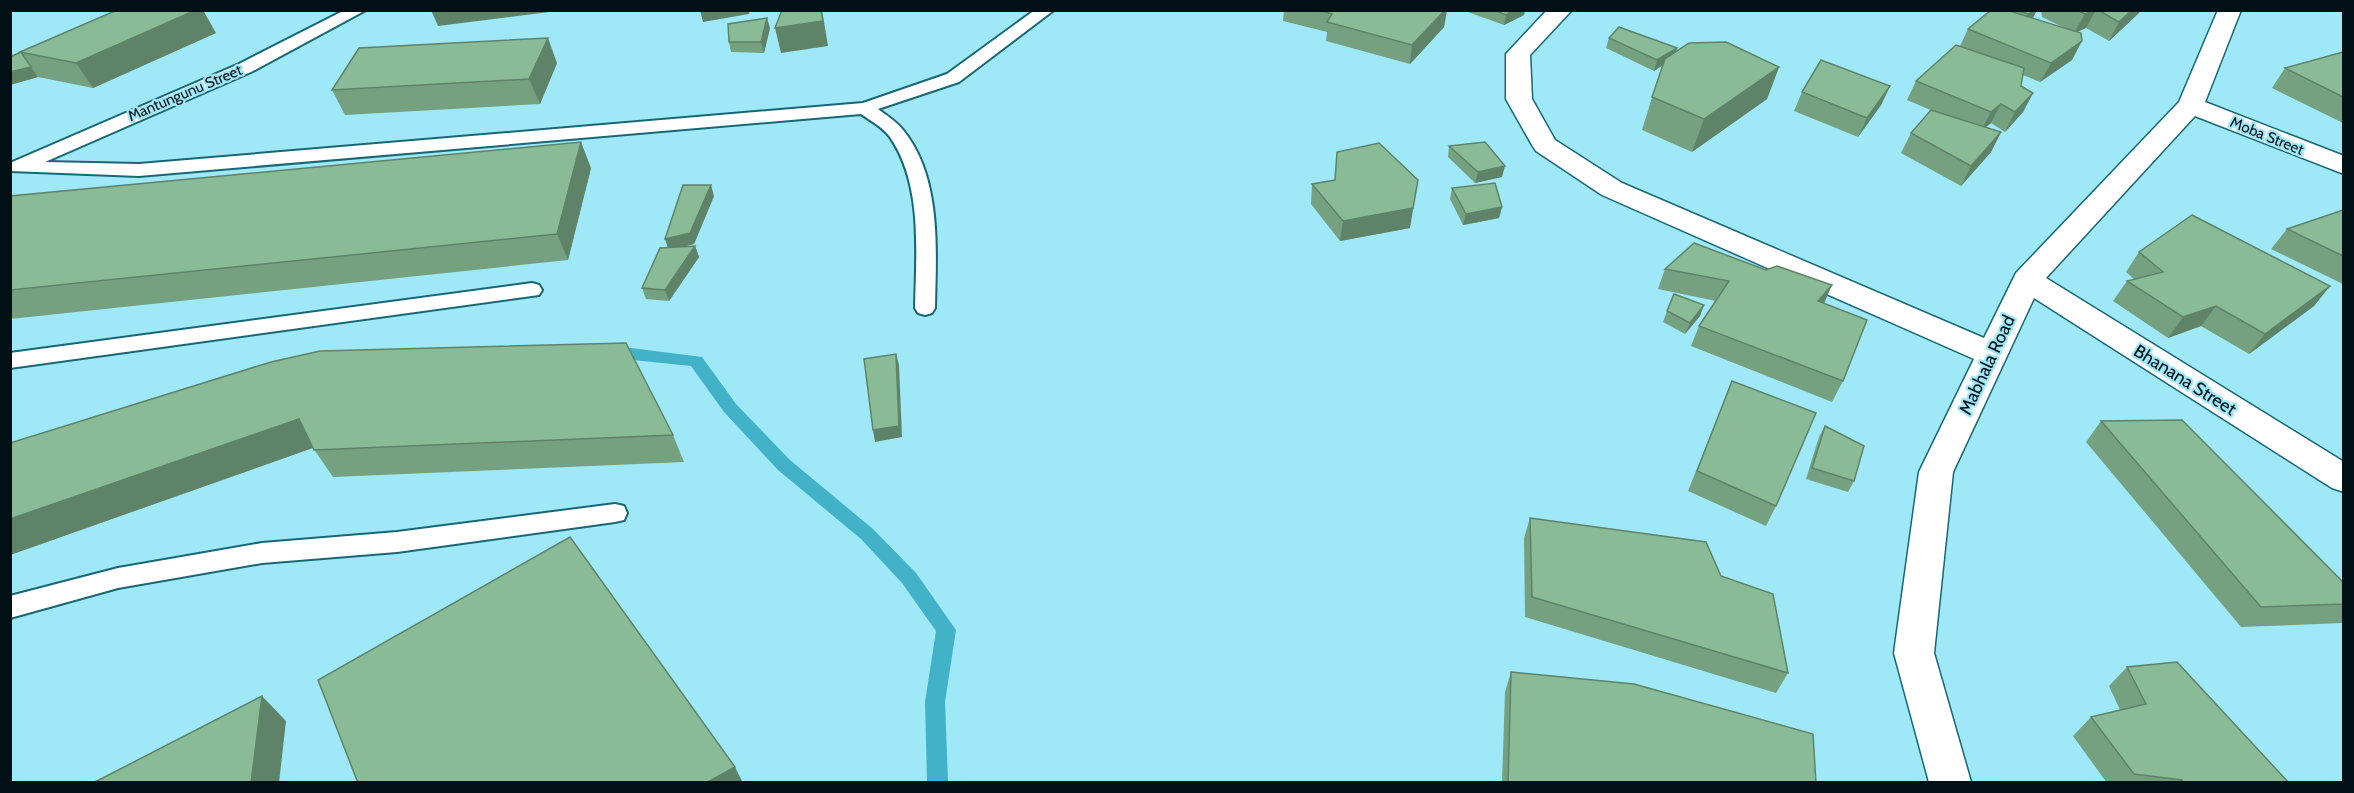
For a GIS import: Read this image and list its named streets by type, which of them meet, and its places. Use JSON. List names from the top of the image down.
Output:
{
  "streets": {
    "street": ["Moba Street", "Mabhala Road", "Bhanana Street"],
    "lane": ["Mantungunu Street"]
  },
  "crossings": [
    ["Moba Street", "Mabhala Road"],
    ["Mabhala Road", "Bhanana Street"]
  ]
}
